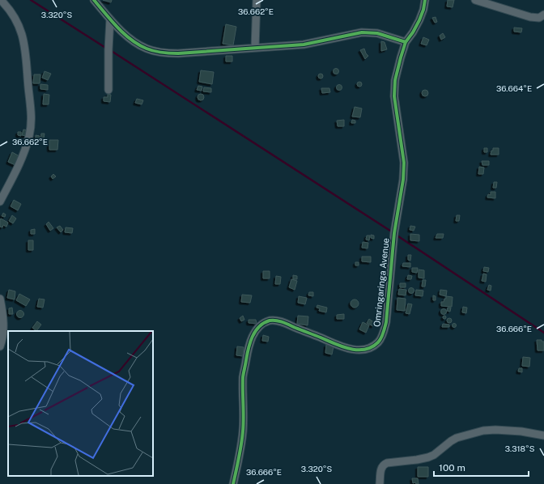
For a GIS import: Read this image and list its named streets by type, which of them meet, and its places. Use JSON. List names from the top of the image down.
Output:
{
  "streets": {
    "street": ["Omringaringa Avenue"]
  },
  "scale_bar": "100 m",
  "coordinates": [
    "36.662°E",
    "3.320°S",
    "36.664°E",
    "36.666°E",
    "3.318°S"
  ]
}
